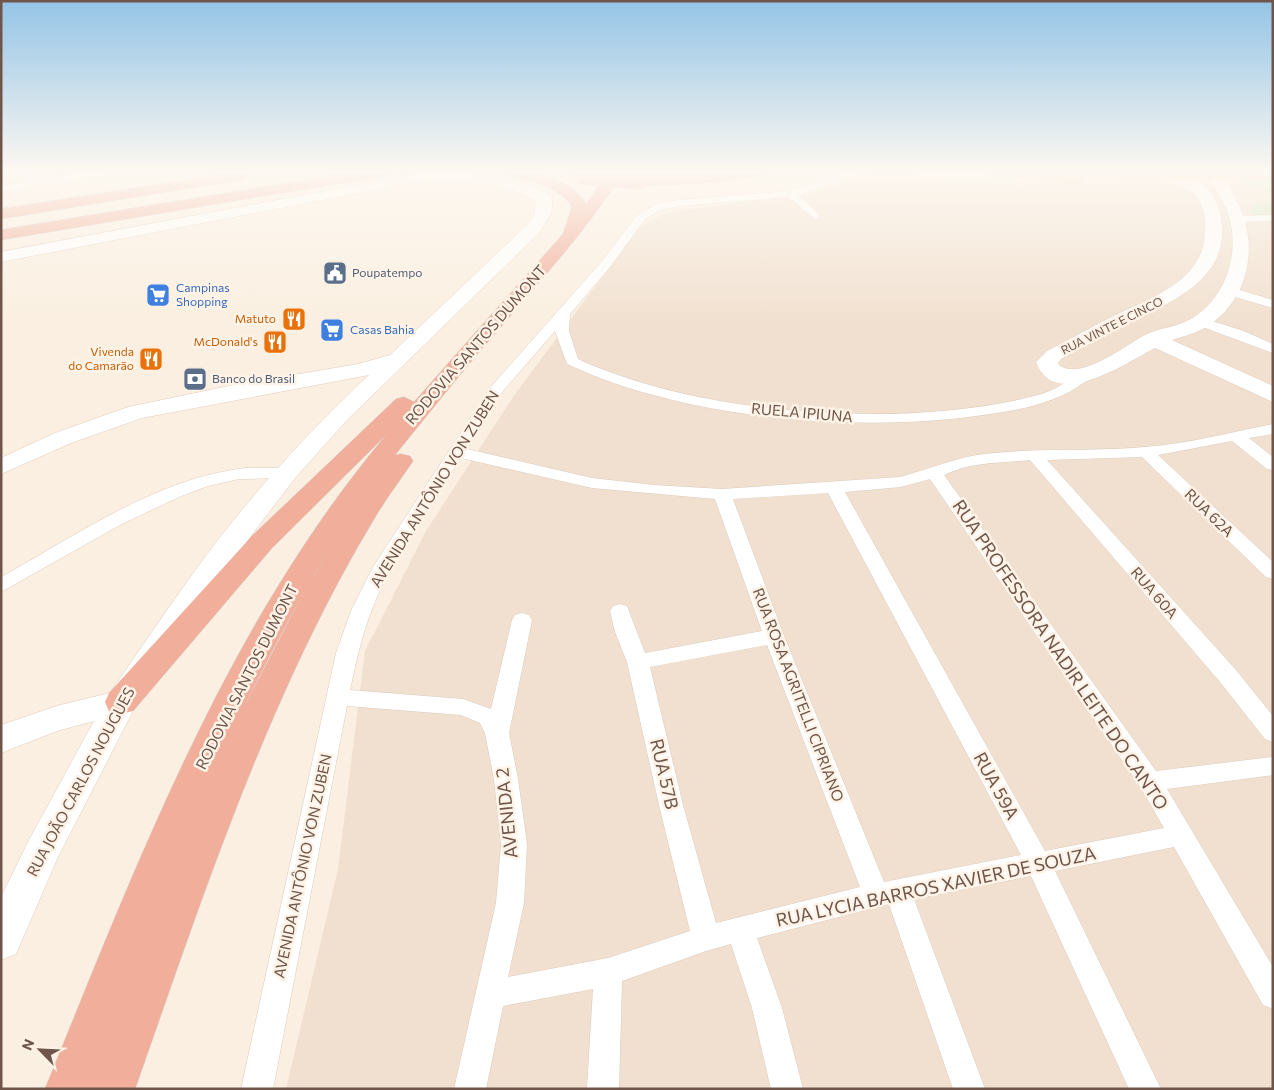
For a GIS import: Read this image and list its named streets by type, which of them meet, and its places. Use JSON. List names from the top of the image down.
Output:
{
  "streets": {
    "highway": ["RODOVIA SANTOS DUMONT"],
    "street": [
      "RUA VINTE E CINCO",
      "RUELA IPIUNA",
      "AVENIDA ANTÔNIO VON ZUBEN",
      "RUA 62A",
      "RUA 60A",
      "RUA PROFESSORA NADIR LEITE DO CANTO",
      "RUA ROSA AGRITELLI CIPRIANO",
      "RUA 57B",
      "RUA JOÃO CARLOS NOUGUES",
      "RUA 59A",
      "AVENIDA 2",
      "RUA LYCIA BARROS XAVIER DE SOUZA"
    ]
  },
  "crossings": [
    ["RUA VINTE E CINCO", "RUELA IPIUNA"],
    ["RUELA IPIUNA", "AVENIDA ANTÔNIO VON ZUBEN"],
    ["AVENIDA ANTÔNIO VON ZUBEN", "AVENIDA 2"],
    ["RUA PROFESSORA NADIR LEITE DO CANTO", "RUA LYCIA BARROS XAVIER DE SOUZA"],
    ["RUA ROSA AGRITELLI CIPRIANO", "RUA LYCIA BARROS XAVIER DE SOUZA"],
    ["RUA 57B", "RUA LYCIA BARROS XAVIER DE SOUZA"],
    ["RUA 59A", "RUA LYCIA BARROS XAVIER DE SOUZA"],
    ["AVENIDA 2", "RUA LYCIA BARROS XAVIER DE SOUZA"]
  ],
  "places": {
    "public building": ["Poupatempo"],
    "supermarket": ["Campinas Shopping", "Casas Bahia"],
    "restaurant": ["Matuto", "McDonald's", "Vivenda do Camarão"],
    "bank": ["Banco do Brasil"]
  },
  "north": "top left"
}
